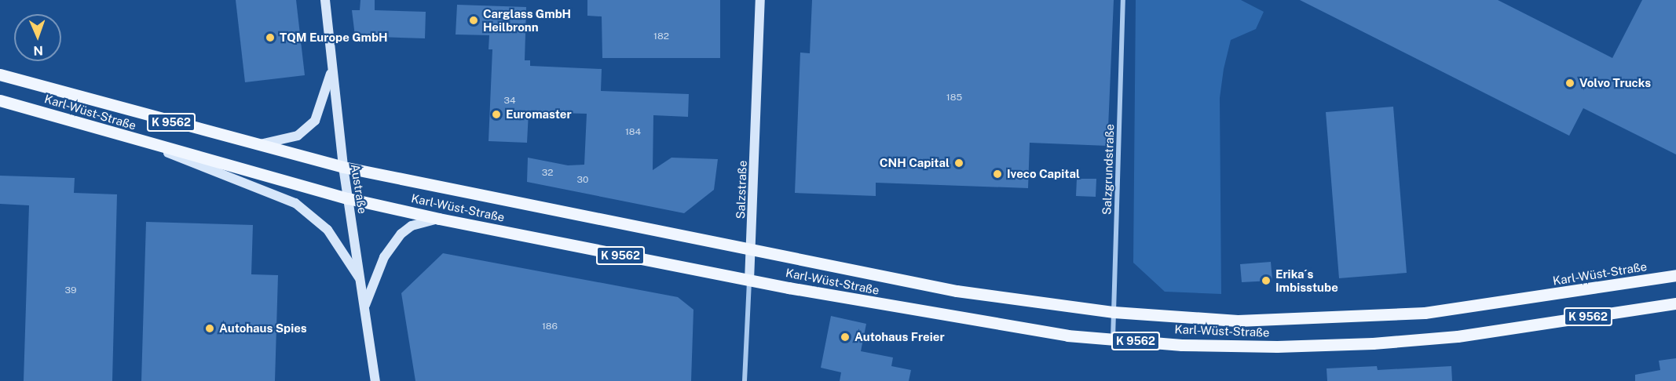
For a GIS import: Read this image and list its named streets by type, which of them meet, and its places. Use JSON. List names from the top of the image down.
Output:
{
  "streets": {
    "main road": [
      "Karl-Wüst-Straße",
      "K 9562",
      "Austraße",
      "Salzstraße"
    ],
    "street": ["Salzgrundstraße"]
  },
  "crossings": [
    ["Karl-Wüst-Straße", "Salzgrundstraße"],
    ["Karl-Wüst-Straße", "Austraße"],
    ["Karl-Wüst-Straße", "Salzstraße"]
  ],
  "places": [
    "Carglass GmbH Heilbronn",
    "TQM Europe GmbH",
    "Volvo Trucks",
    "Euromaster",
    "CNH Capital",
    "Iveco Capital",
    "Erika´s Imbisstube",
    "Autohaus Spies",
    "Autohaus Freier"
  ],
  "house_numbers": [
    "182",
    "185",
    "34",
    "184",
    "32",
    "30",
    "39",
    "186"
  ],
  "north": "bottom"
}
